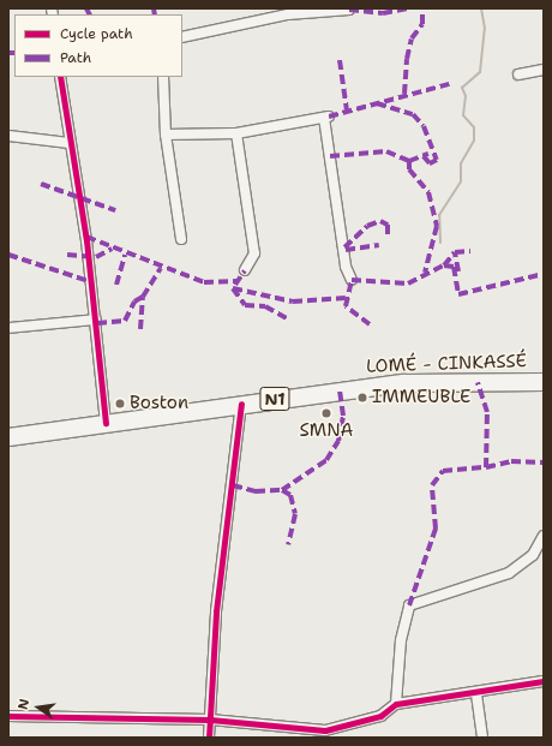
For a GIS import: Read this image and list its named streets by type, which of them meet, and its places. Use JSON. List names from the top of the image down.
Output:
{
  "streets": {
    "highway": ["LOMÉ - CINKASSÉ", "N1"]
  },
  "places": ["IMMEUBLE", "Boston", "SMNA"],
  "legend": ["Cycle path", "Path"],
  "north": "left"
}
